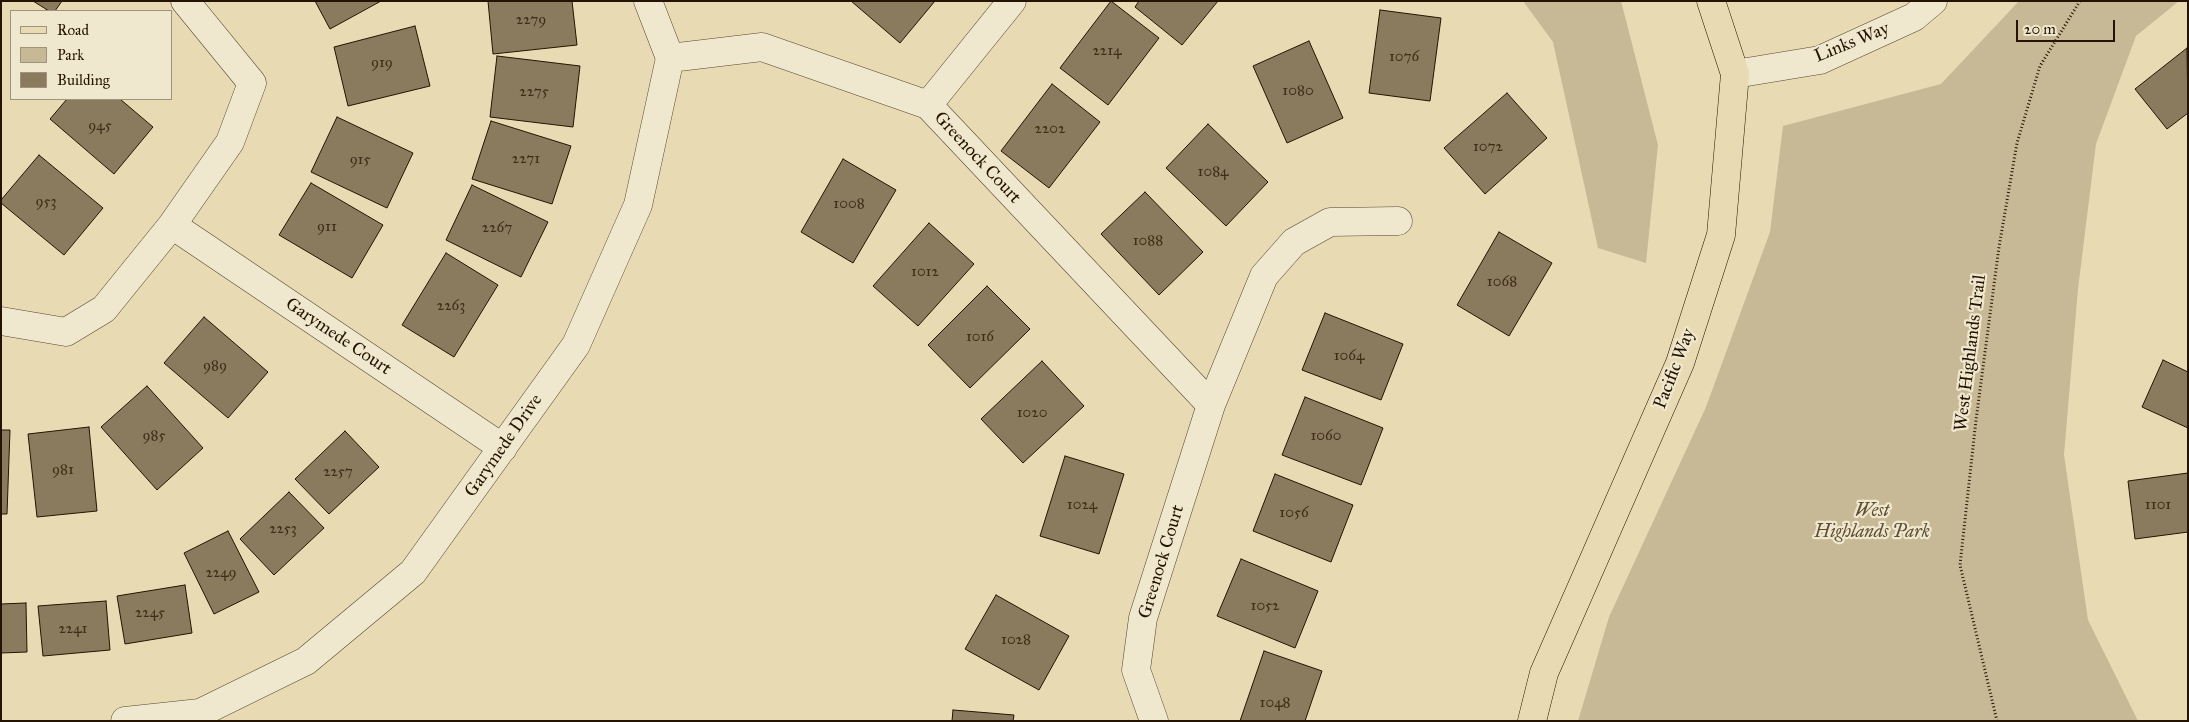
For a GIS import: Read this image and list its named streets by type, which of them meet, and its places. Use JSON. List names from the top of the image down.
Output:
{
  "streets": {
    "main road": ["Pacific Way"],
    "street": [
      "Links Way",
      "Greenock Court",
      "Garymede Court",
      "Garymede Drive"
    ],
    "path": ["West Highlands Trail"]
  },
  "crossings": [
    ["Links Way", "Pacific Way"],
    ["Greenock Court", "Garymede Drive"],
    ["Garymede Court", "Garymede Drive"]
  ],
  "parks": ["West Highlands Park"],
  "house_numbers": [
    "2279",
    "2214",
    "1076",
    "919",
    "1080",
    "2275",
    "945",
    "2202",
    "1072",
    "2271",
    "915",
    "1084",
    "953",
    "1008",
    "911",
    "2267",
    "1088",
    "1012",
    "1068",
    "2263",
    "1016",
    "1064",
    "989",
    "1020",
    "985",
    "1060",
    "981",
    "2257",
    "1024",
    "1101",
    "1056",
    "2253",
    "2249",
    "1052",
    "2245",
    "2241",
    "1028",
    "1048"
  ],
  "legend": ["Road", "Park", "Building"],
  "scale_bar": "20 m"
}
